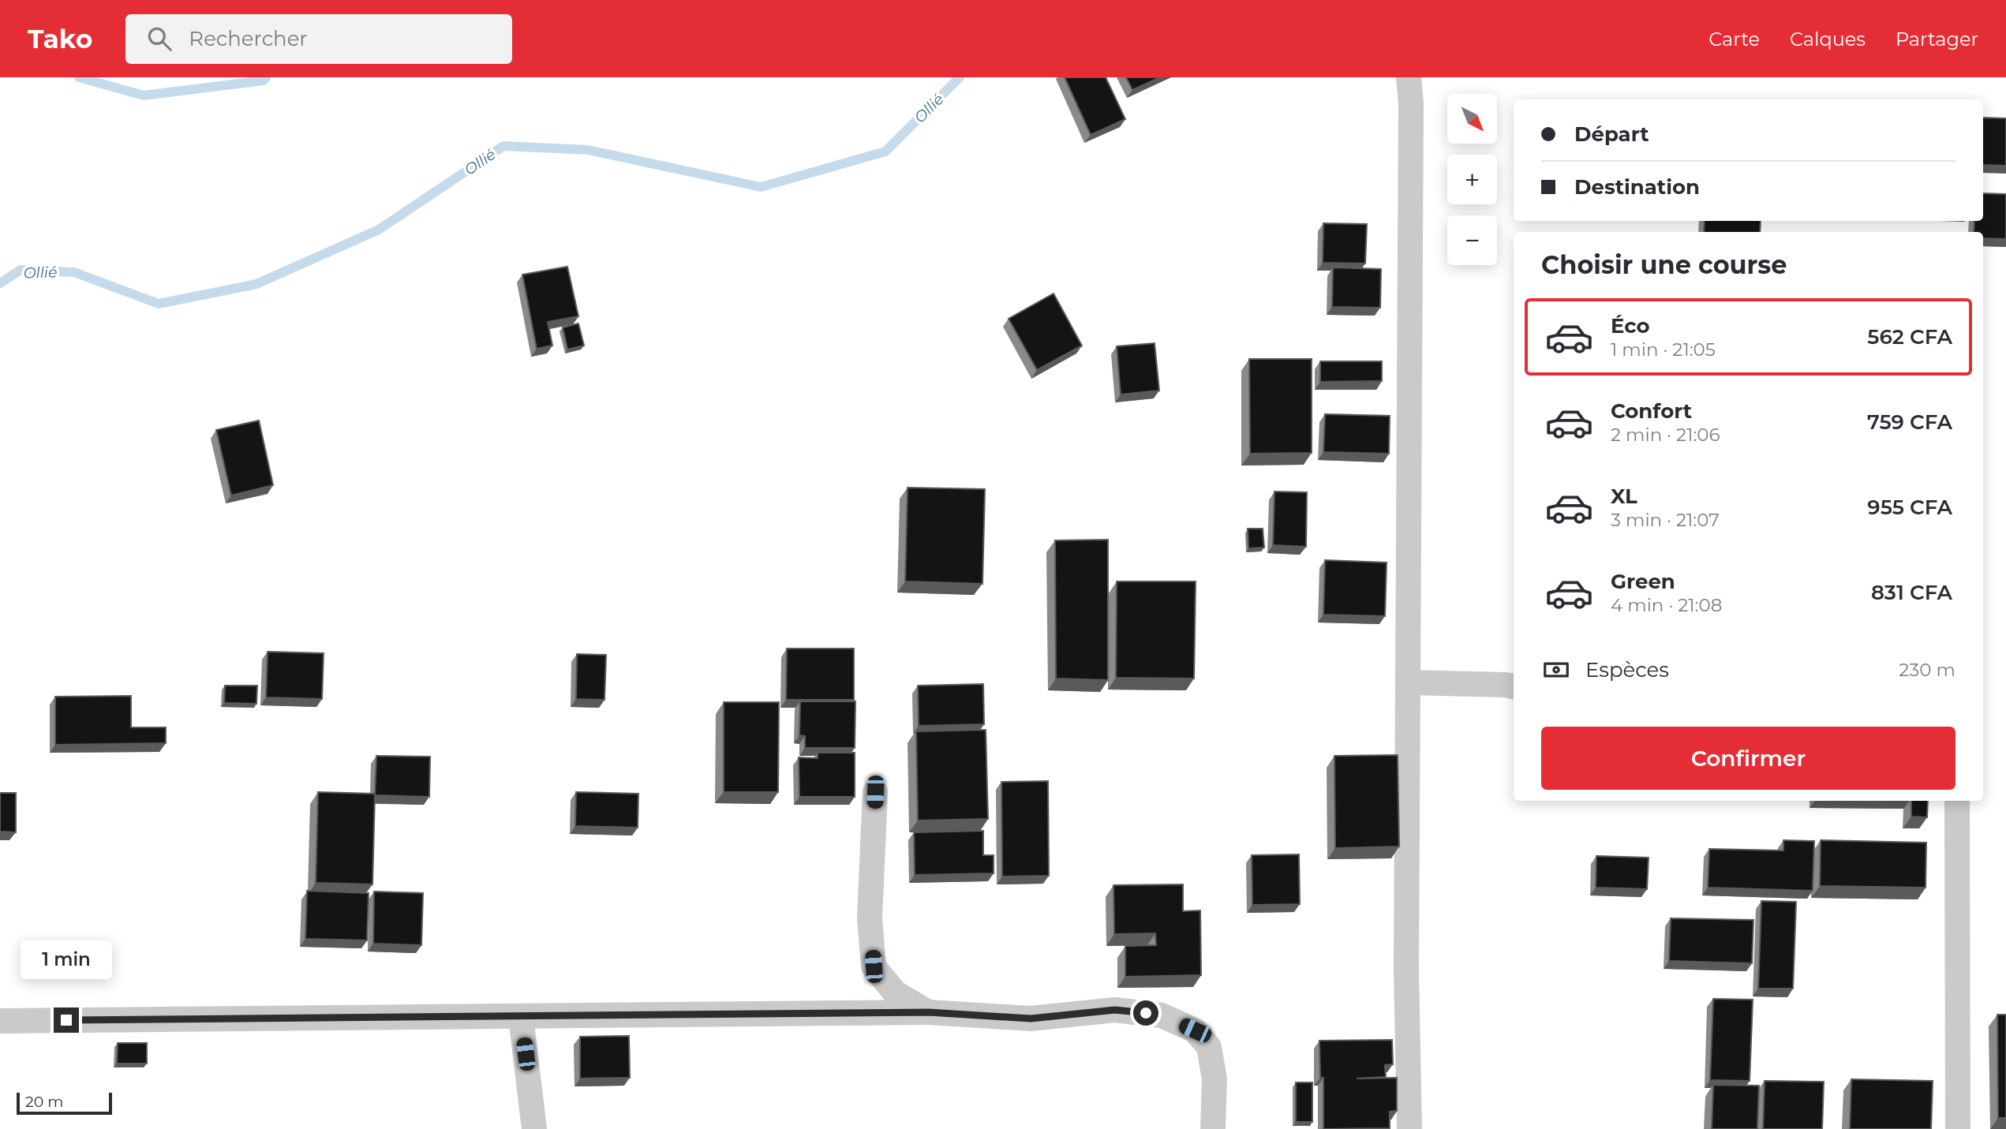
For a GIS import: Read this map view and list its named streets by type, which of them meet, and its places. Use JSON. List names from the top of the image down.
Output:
{
  "water": ["Ollié"],
  "scale_bar": "20 m",
  "north": "bottom right",
  "page": {
    "header": "Tako",
    "search": "Rechercher",
    "nav": ["Carte", "Calques", "Partager"],
    "map_buttons": ["+", "−"],
    "banner": ["Départ", "Destination"],
    "heading": "Choisir une course",
    "list": [
      {
        "name": "Éco",
        "note": "1 min · 21:05",
        "value": "562 CFA"
      },
      {
        "name": "Confort",
        "note": "2 min · 21:06",
        "value": "759 CFA"
      },
      {
        "name": "XL",
        "note": "3 min · 21:07",
        "value": "955 CFA"
      },
      {
        "name": "Green",
        "note": "4 min · 21:08",
        "value": "831 CFA"
      }
    ],
    "pay": ["Espèces", "230 m"],
    "buttons": "Confirmer",
    "bubble": "1 min",
    "scale": "20 m"
  }
}
